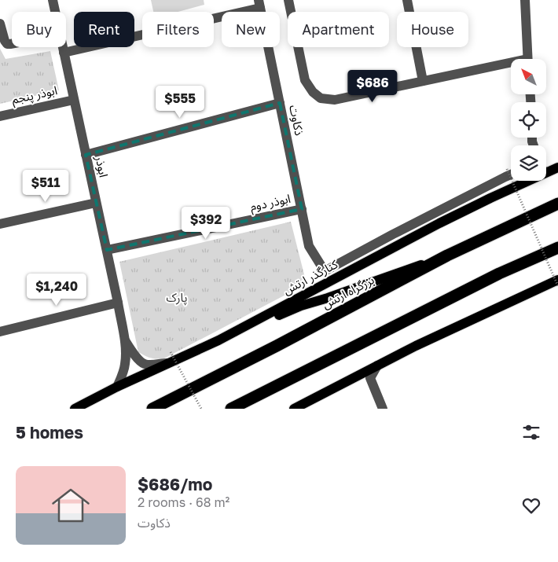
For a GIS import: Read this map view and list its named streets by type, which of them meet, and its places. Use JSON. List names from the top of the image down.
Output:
{
  "streets": {
    "highway": ["بزرگراه ارتش"],
    "main road": ["کنارگذر ارتش"],
    "street": [
      "ابوذر پنجم",
      "ذکاوت",
      "ابوذر",
      "ابوذر دوم"
    ]
  },
  "crossings": [
    ["ابوذر پنجم", "ابوذر"],
    ["ذکاوت", "ابوذر دوم"],
    ["ابوذر", "ابوذر دوم"],
    ["ابوذر", "کنارگذر ارتش"]
  ],
  "parks": ["پارک"],
  "north": "top left",
  "page": {
    "chip": [
      "Buy",
      "Rent",
      "Filters",
      "New",
      "Apartment",
      "House"
    ],
    "price": [
      "$686",
      "$555",
      "$511",
      "$392",
      "$1,240"
    ],
    "heading": "5 homes",
    "list": [
      {
        "name": "$686/mo",
        "note": "2 rooms · 68 m² · ذکاوت"
      }
    ]
  }
}
